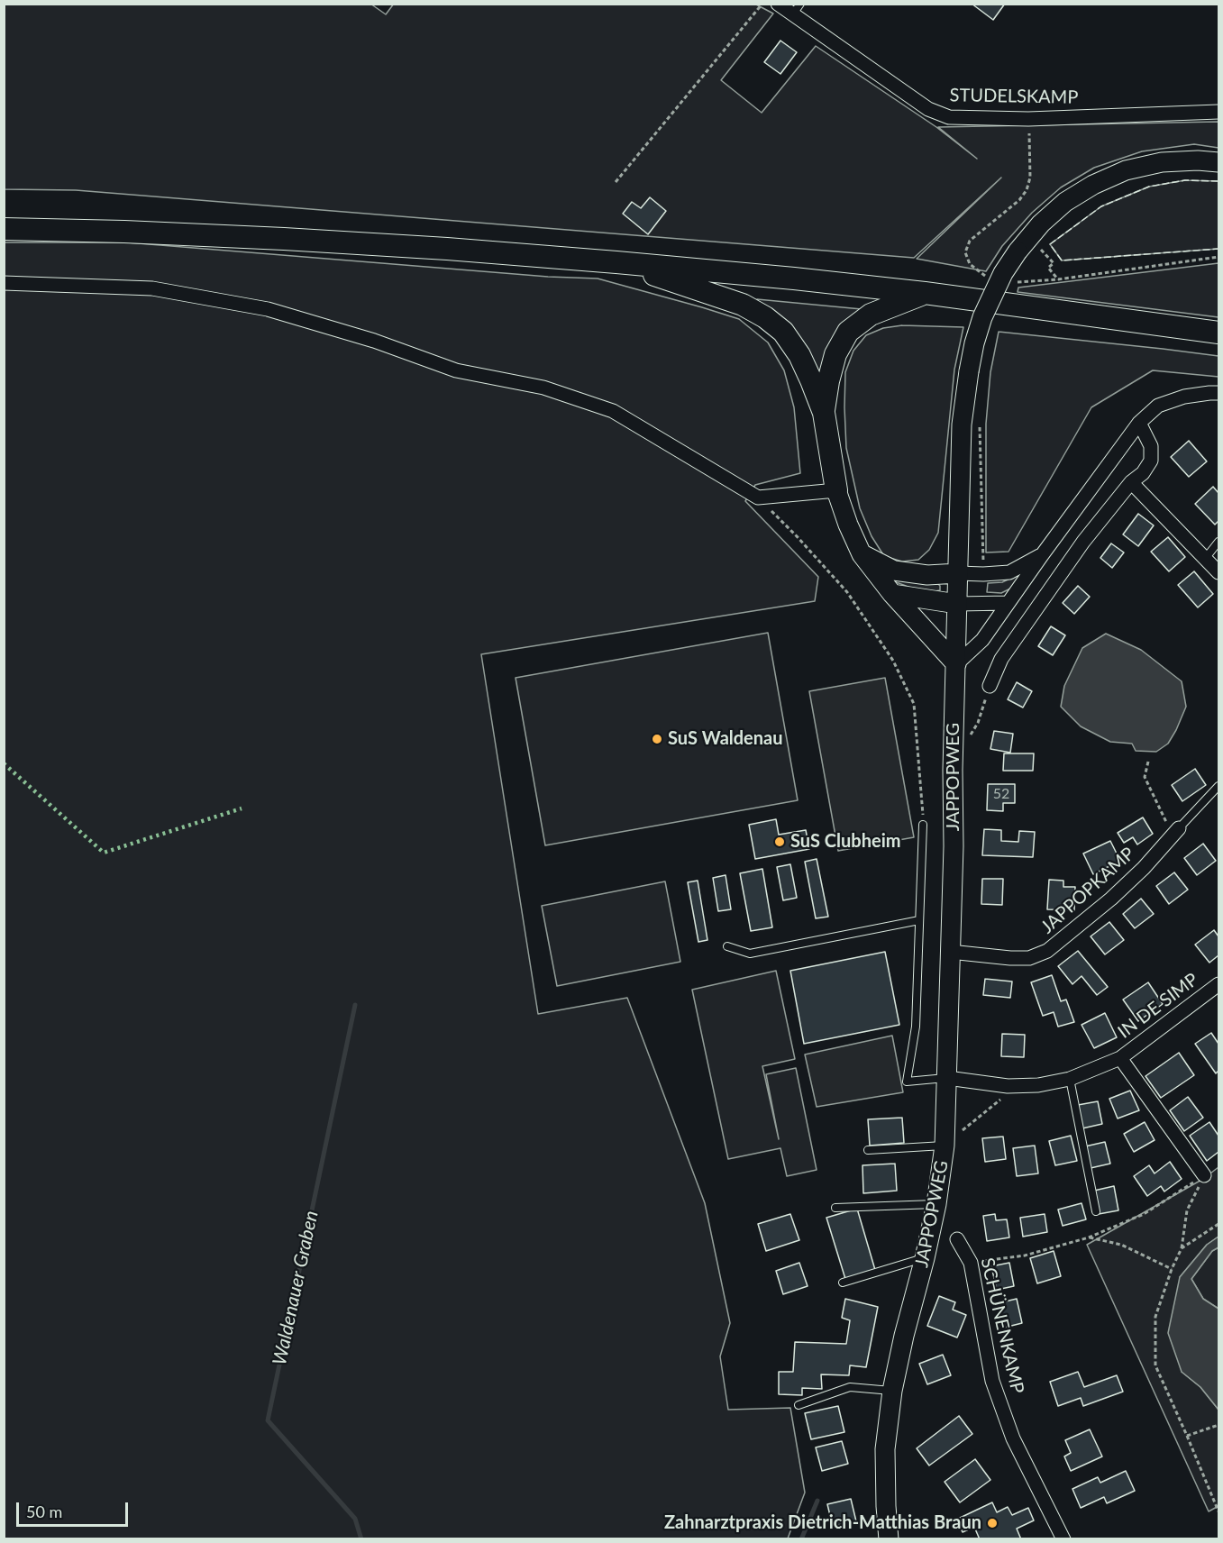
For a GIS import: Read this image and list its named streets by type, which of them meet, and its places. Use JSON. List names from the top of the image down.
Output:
{
  "streets": {
    "street": [
      "STUDELSKAMP",
      "JAPPOPWEG",
      "JAPPOPKAMP",
      "IN DE SIMP",
      "SCHÜNENKAMP"
    ]
  },
  "crossings": [
    ["JAPPOPWEG", "JAPPOPKAMP"],
    ["JAPPOPWEG", "IN DE SIMP"]
  ],
  "water": ["Waldenauer Graben"],
  "places": ["SuS Waldenau", "SuS Clubheim", "Zahnarztpraxis Dietrich-Matthias Braun"],
  "house_numbers": ["52"],
  "scale_bar": "50 m"
}
